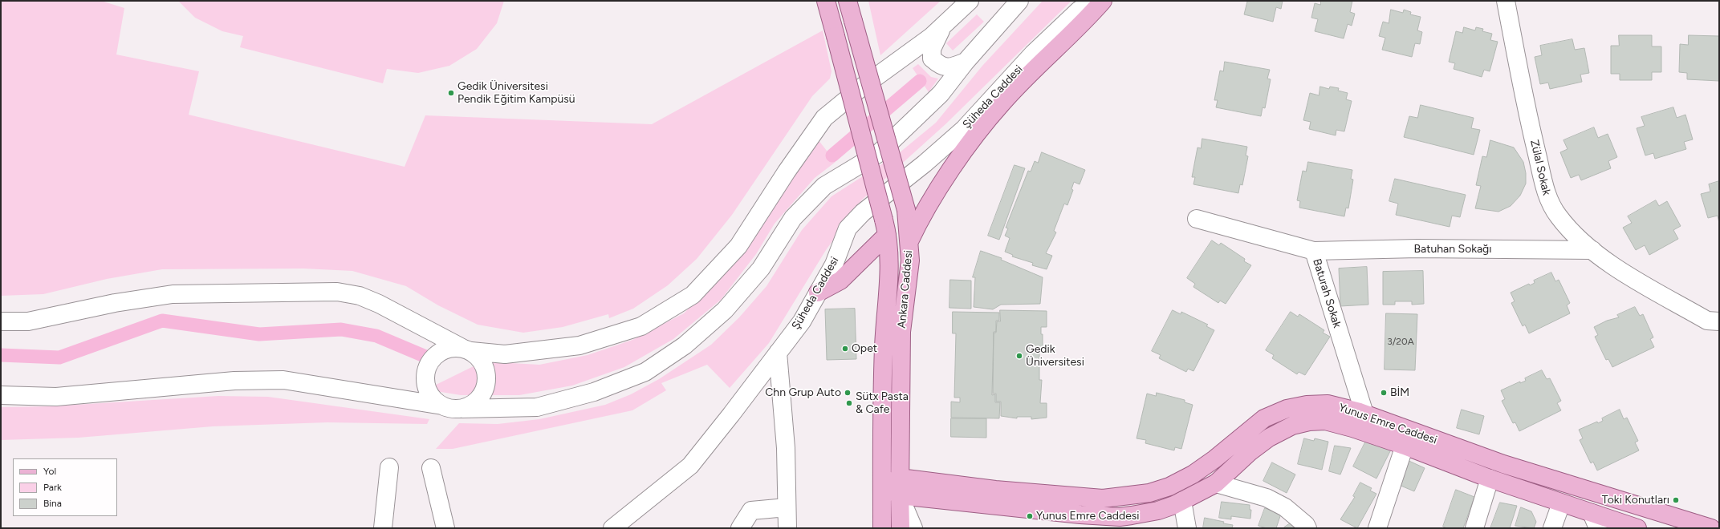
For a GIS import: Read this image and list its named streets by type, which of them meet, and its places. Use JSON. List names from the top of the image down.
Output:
{
  "streets": {
    "main road": ["Ankara Caddesi", "Yunus Emre Caddesi"],
    "street": [
      "Şüheda Caddesi",
      "Zülal Sokak",
      "Batuhan Sokağı",
      "Baturah Sokak"
    ]
  },
  "crossings": [
    ["Zülal Sokak", "Batuhan Sokağı"],
    ["Batuhan Sokağı", "Baturah Sokak"],
    ["Ankara Caddesi", "Yunus Emre Caddesi"],
    ["Baturah Sokak", "Yunus Emre Caddesi"]
  ],
  "places": [
    "Gedik Üniversitesi Pendik Eğitim Kampüsü",
    "Opet",
    "Gedik Üniversitesi",
    "Chn Grup Auto",
    "BİM",
    "Sütx Pasta & Cafe",
    "Toki Konutları",
    "Yunus Emre Caddesi"
  ],
  "house_numbers": ["3/20A"],
  "legend": ["Yol", "Park", "Bina"]
}
